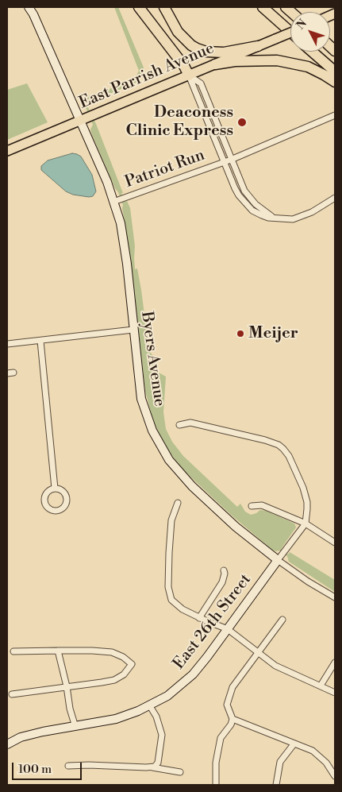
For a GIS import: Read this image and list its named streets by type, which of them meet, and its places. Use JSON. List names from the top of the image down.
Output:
{
  "streets": {
    "main road": ["East Parrish Avenue"],
    "street": ["Patriot Run", "Byers Avenue", "East 26th Street"]
  },
  "crossings": [
    ["East Parrish Avenue", "Byers Avenue"],
    ["Patriot Run", "Byers Avenue"],
    ["Byers Avenue", "East 26th Street"]
  ],
  "places": ["Deaconess Clinic Express", "Meijer"],
  "scale_bar": "100 m",
  "north": "top left"
}
